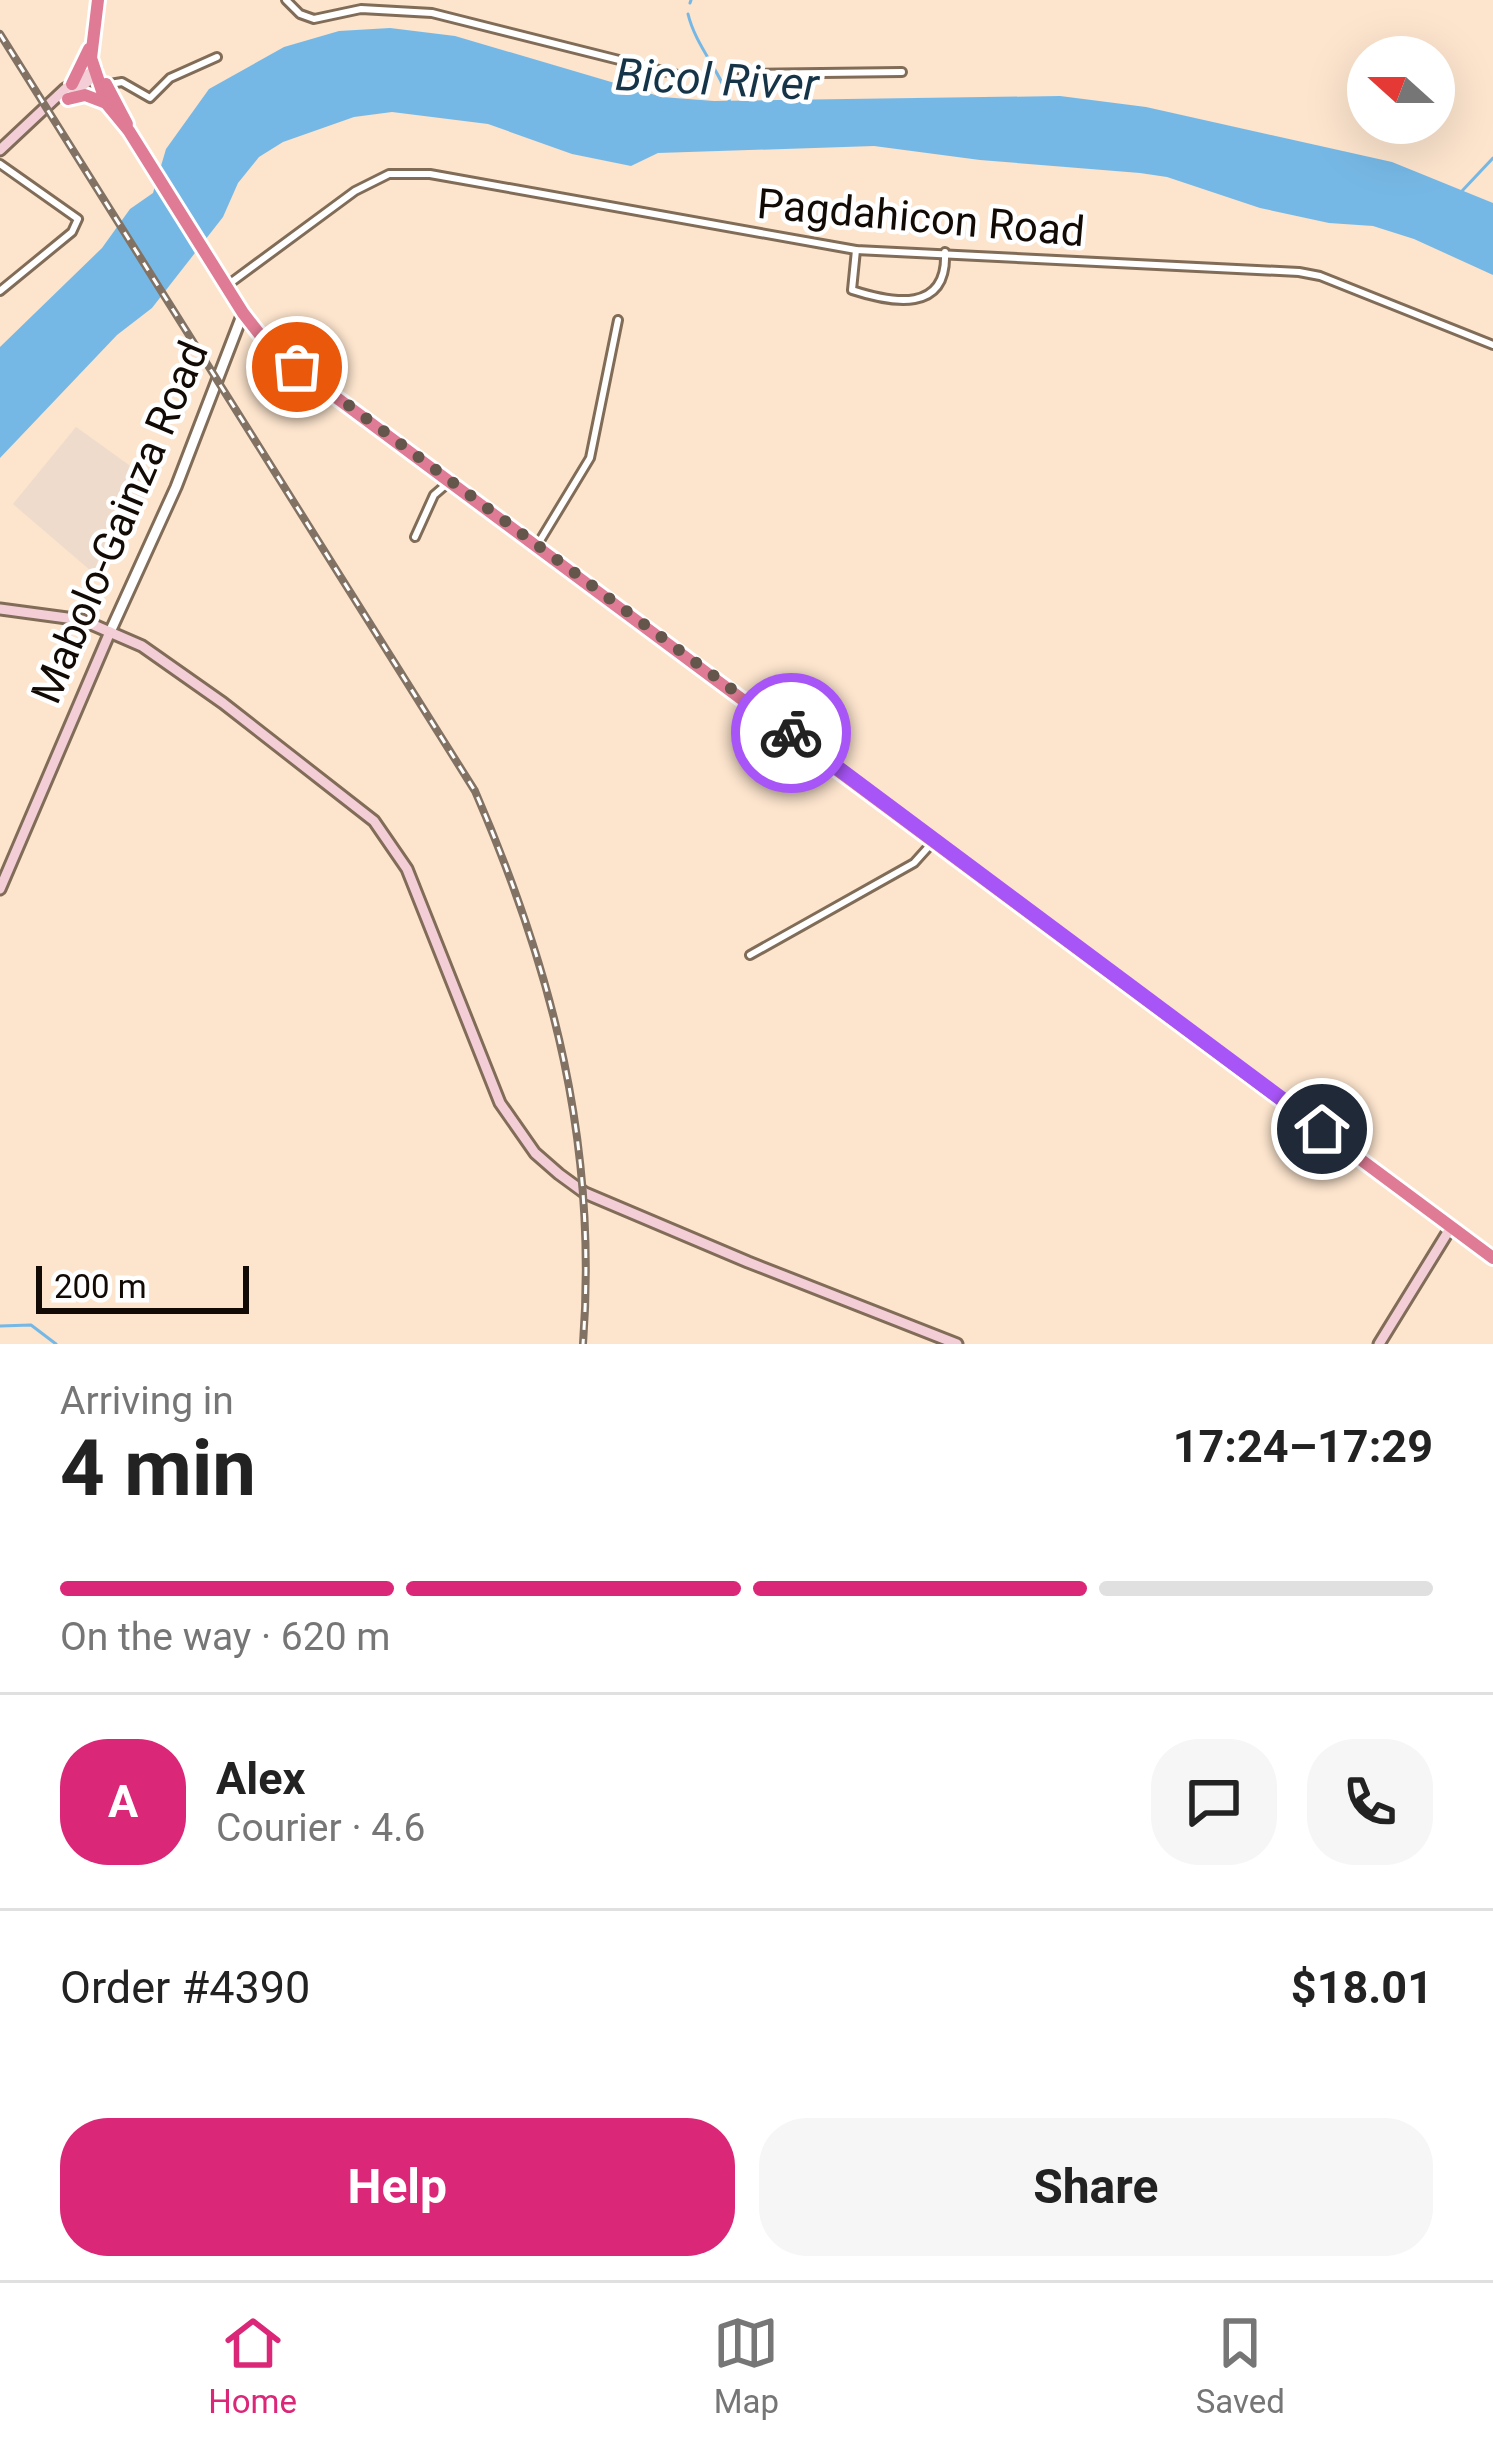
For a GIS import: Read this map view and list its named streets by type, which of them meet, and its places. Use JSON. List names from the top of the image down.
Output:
{
  "streets": {
    "main road": ["Mabolo-Gainza Road"],
    "street": ["Pagdahicon Road"]
  },
  "water": ["Bicol River"],
  "scale_bar": "200 m",
  "north": "left",
  "page": {
    "scale": "200 m",
    "heading": ["4 min", "Arriving in", "17:24–17:29"],
    "panel": [
      "Alex",
      "Courier · 4.6",
      "Order #4390",
      "$18.01"
    ],
    "bar": "On the way · 620 m",
    "round": "A",
    "buttons": ["Help", "Share"],
    "tabs": ["Home", "Map", "Saved"]
  }
}
